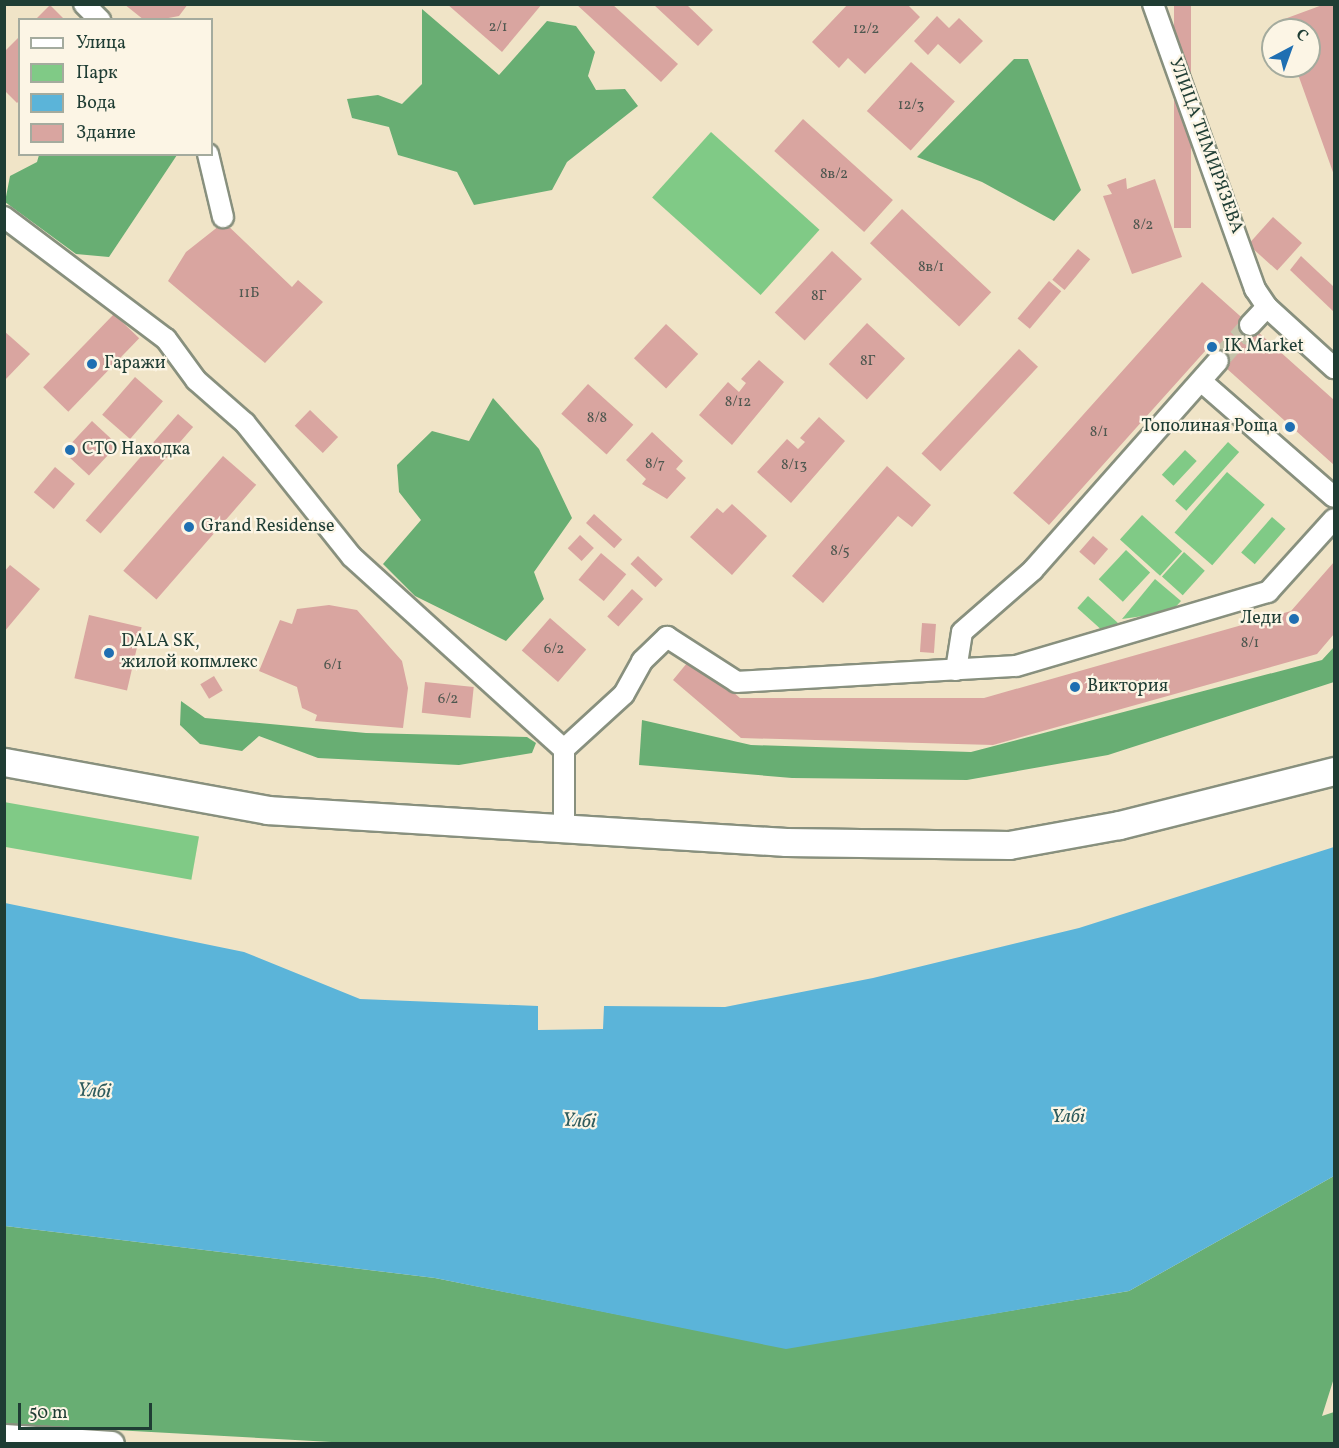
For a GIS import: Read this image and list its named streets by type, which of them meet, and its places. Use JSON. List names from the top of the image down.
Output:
{
  "streets": {
    "street": ["УЛИЦА ТИМИРЯЗЕВА"]
  },
  "water": ["Үлбі"],
  "places": [
    "IK Market",
    "Гаражи",
    "Тополиная Роща",
    "СТО Находка",
    "Grand Residense",
    "Леди",
    "DALA SK, жилой копмлекс",
    "Виктория"
  ],
  "house_numbers": [
    "2/1",
    "12/2",
    "12/3",
    "8в/2",
    "8/2",
    "8в/1",
    "11Б",
    "8Г",
    "8Г",
    "8/12",
    "8/8",
    "8/1",
    "8/7",
    "8/13",
    "8/5",
    "8/1",
    "6/2",
    "6/1",
    "6/2"
  ],
  "legend": [
    "Улица",
    "Парк",
    "Вода",
    "Здание"
  ],
  "scale_bar": "50 m",
  "north": "top right"
}
